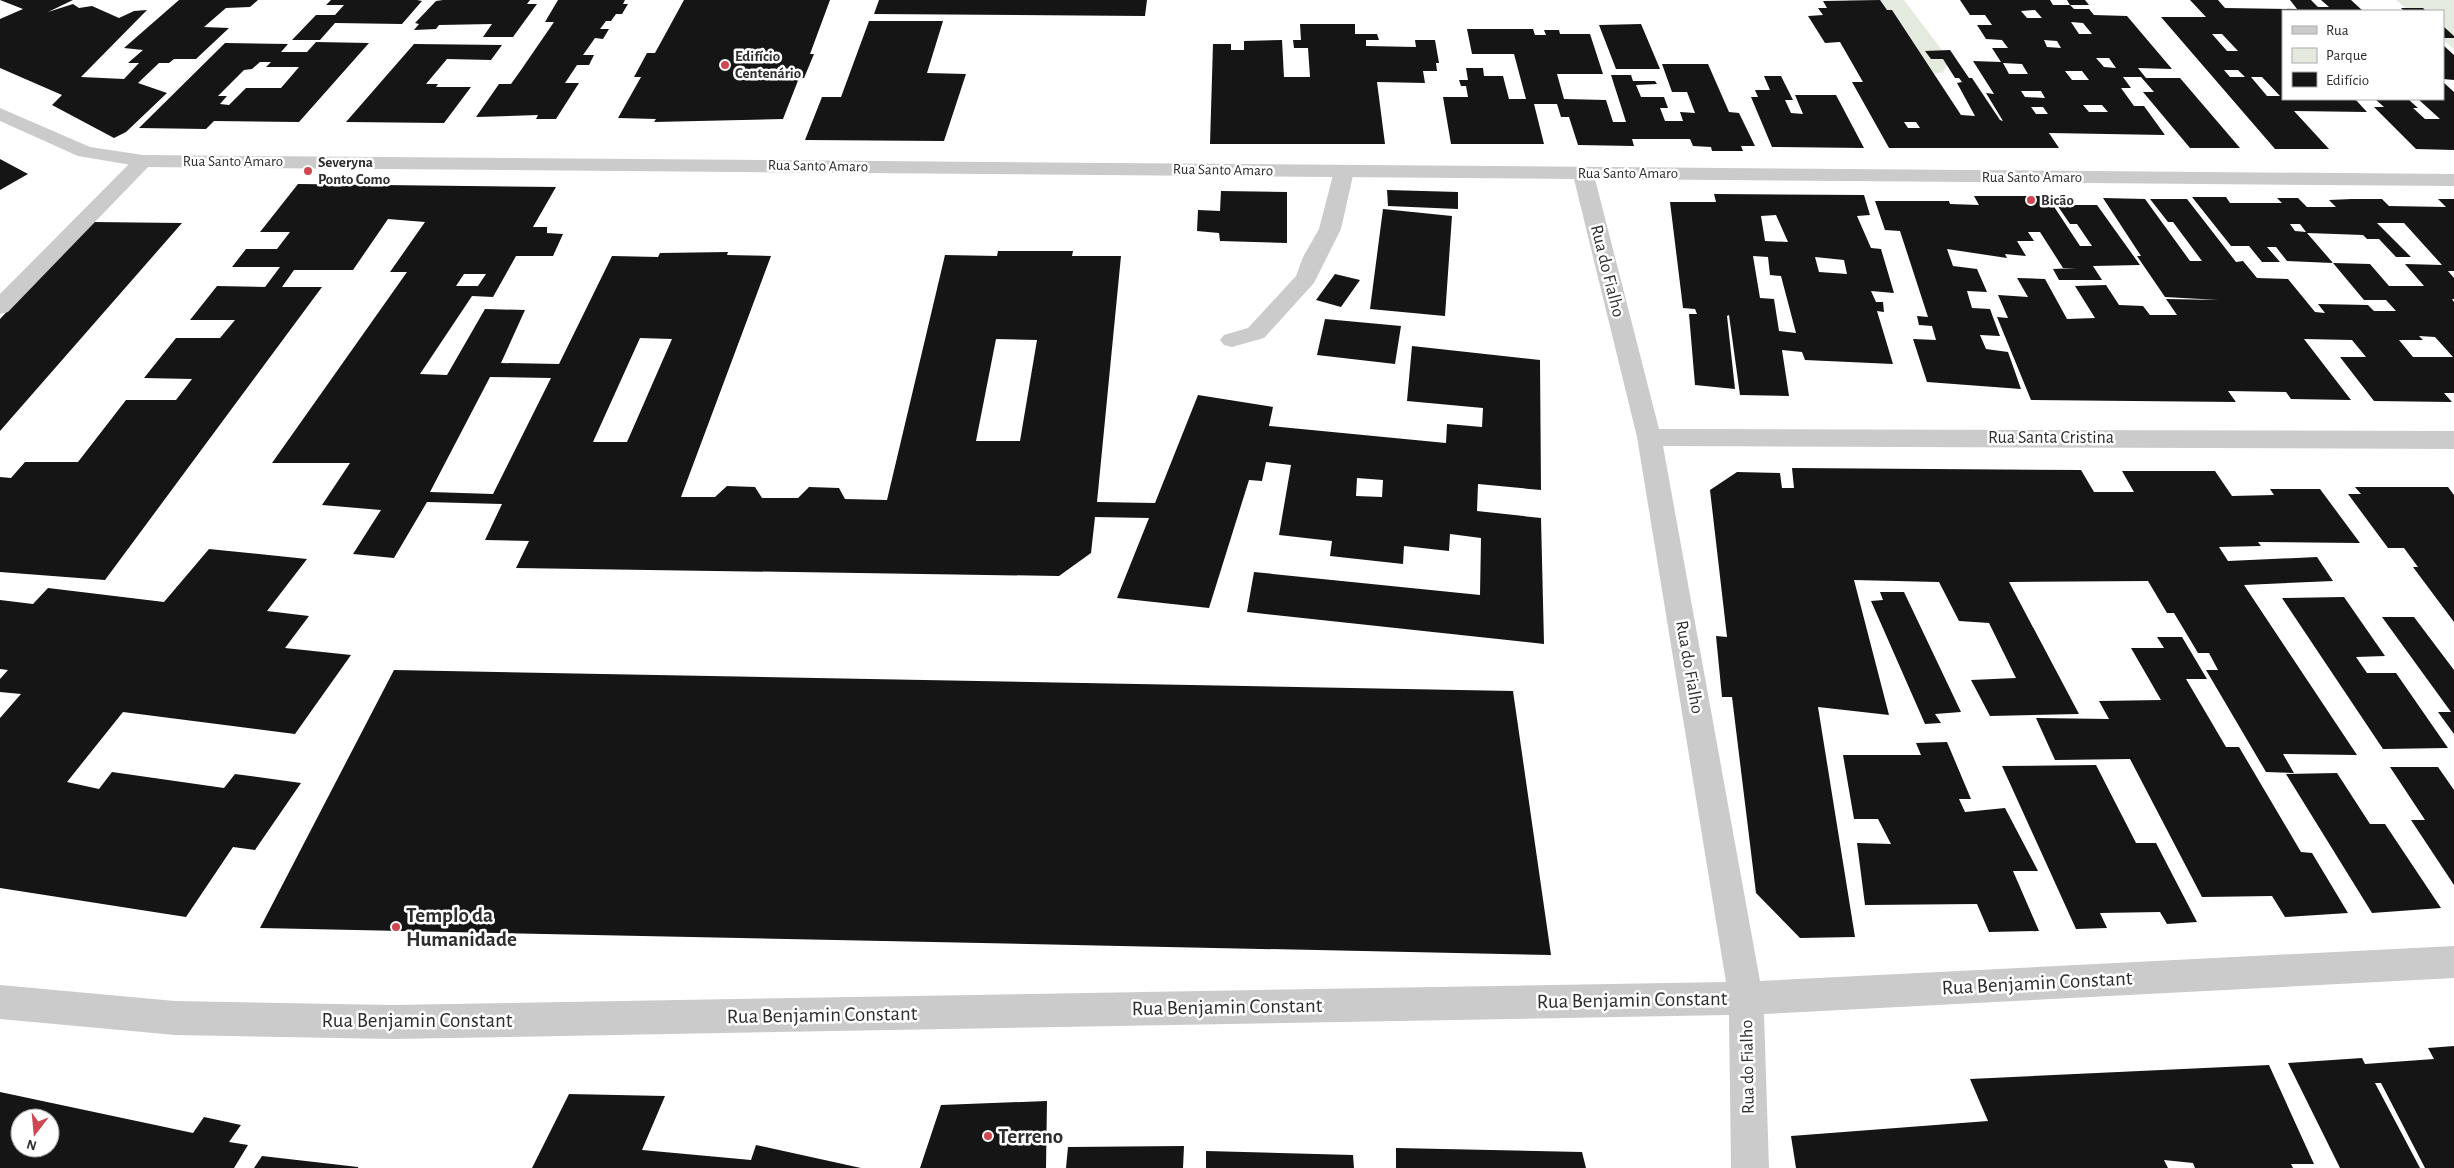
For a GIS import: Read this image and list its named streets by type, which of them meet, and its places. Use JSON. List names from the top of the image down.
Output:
{
  "streets": {
    "street": [
      "Rua Santo Amaro",
      "Rua do Fialho",
      "Rua Santa Cristina",
      "Rua Benjamin Constant"
    ]
  },
  "crossings": [
    ["Rua Santo Amaro", "Rua do Fialho"],
    ["Rua do Fialho", "Rua Santa Cristina"],
    ["Rua do Fialho", "Rua Benjamin Constant"]
  ],
  "places": [
    "Edifício Centenário",
    "Severyna Ponto Como",
    "Bicão",
    "Templo da Humanidade",
    "Terreno"
  ],
  "legend": ["Rua", "Parque", "Edifício"],
  "north": "bottom"
}
